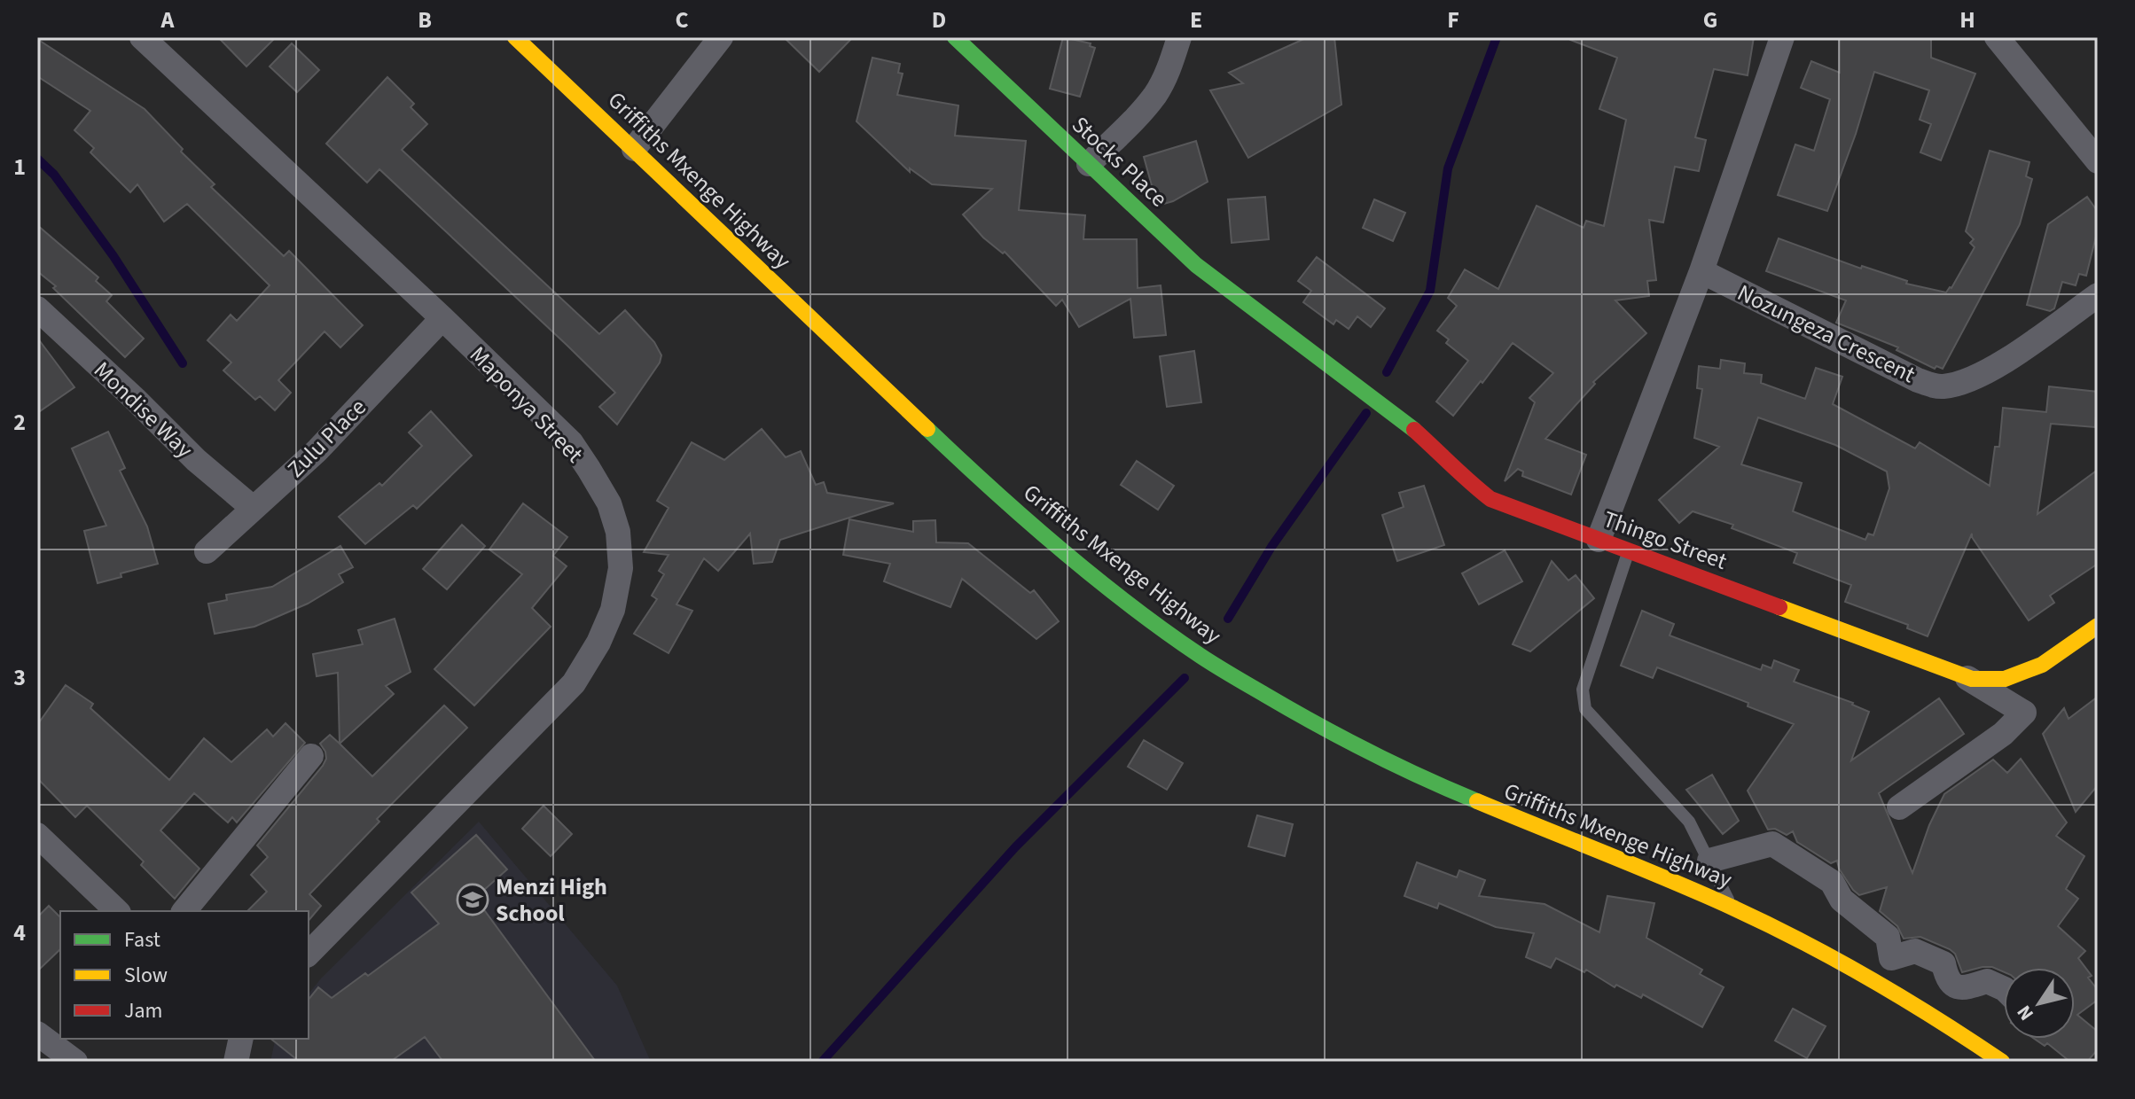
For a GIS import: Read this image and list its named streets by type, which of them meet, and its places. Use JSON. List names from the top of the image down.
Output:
{
  "streets": {
    "street": [
      "Stocks Place",
      "Griffiths Mxenge Highway",
      "Nozungeza Crescent",
      "Maponya Street",
      "Mondise Way",
      "Zulu Place",
      "Thingo Street"
    ]
  },
  "crossings": [
    ["Stocks Place", "Thingo Street"],
    ["Maponya Street", "Zulu Place"],
    ["Mondise Way", "Zulu Place"]
  ],
  "places": {
    "school or university": ["Menzi High School"]
  },
  "legend": ["Fast", "Slow", "Jam"],
  "north": "bottom left",
  "grid": {
    "columns": [
      "A",
      "B",
      "C",
      "D",
      "E",
      "F",
      "G",
      "H"
    ],
    "rows": [
      "1",
      "2",
      "3",
      "4"
    ]
  }
}
